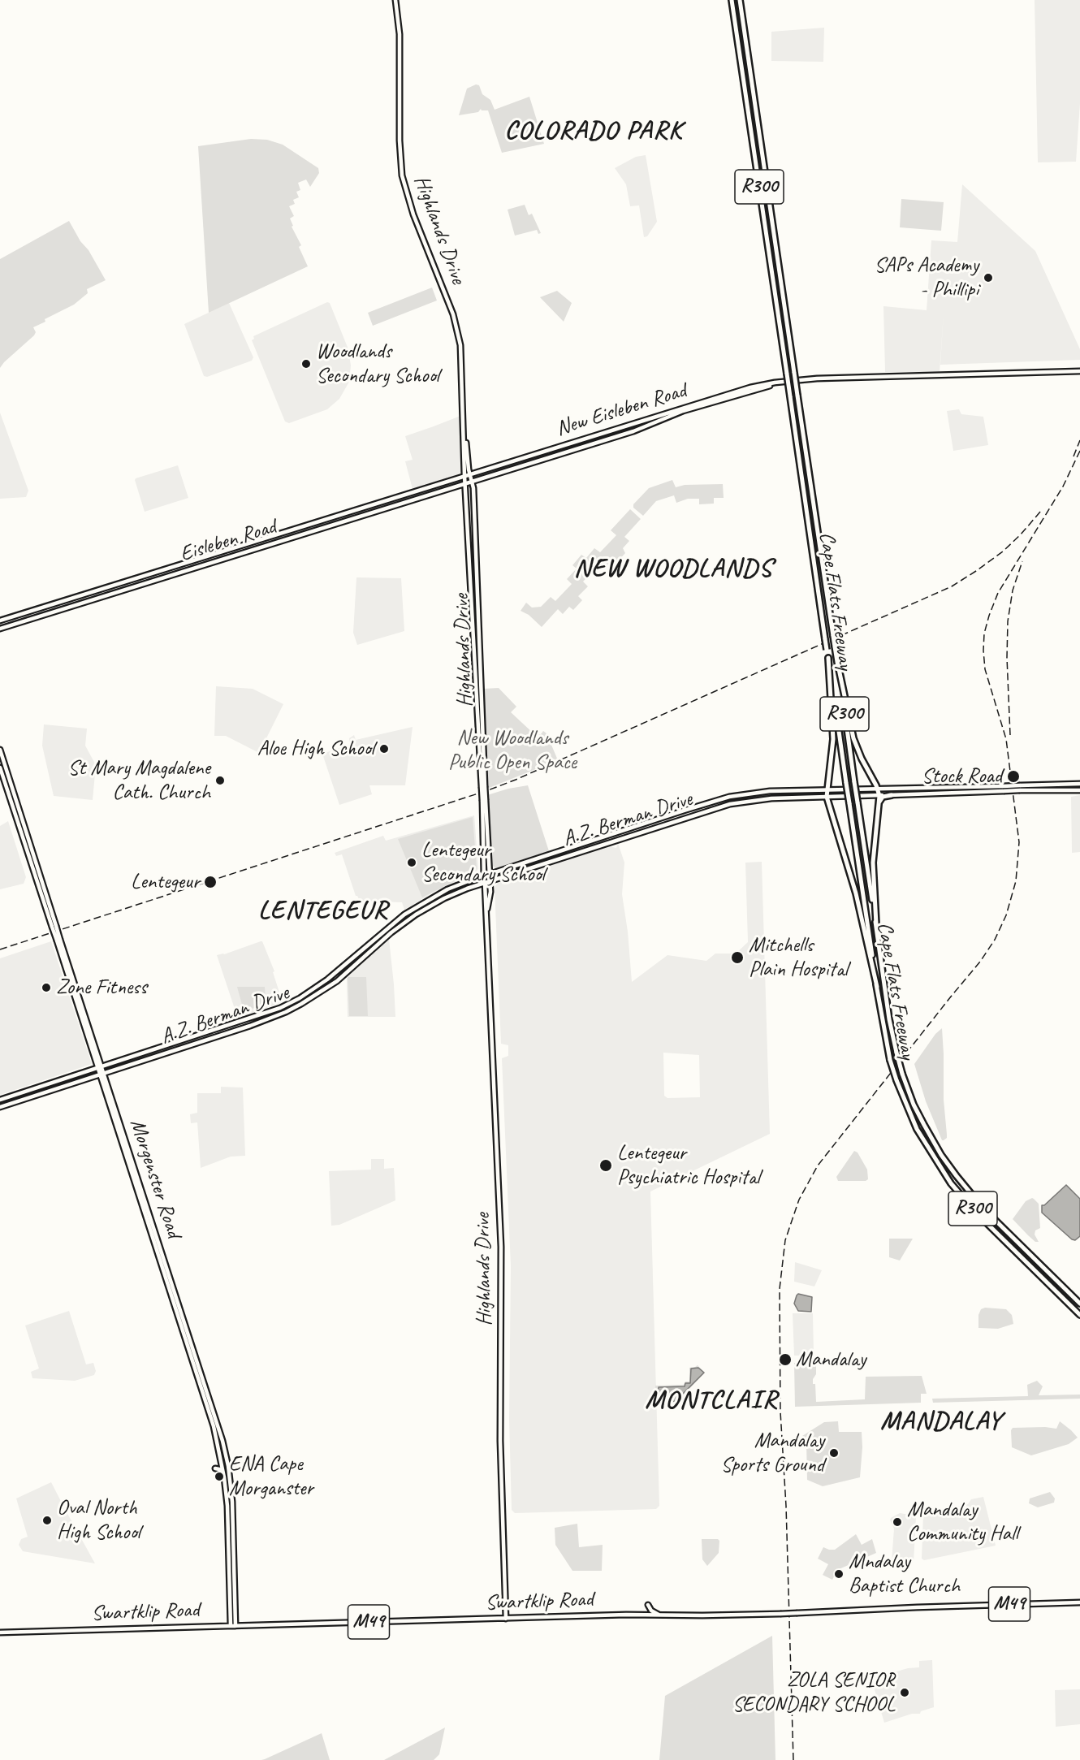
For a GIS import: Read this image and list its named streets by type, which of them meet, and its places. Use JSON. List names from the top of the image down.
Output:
{
  "streets": {
    "highway": ["R300", "Cape Flats Freeway"],
    "main road": [
      "Highlands Drive",
      "New Eisleben Road",
      "Eisleben Road",
      "A.Z. Berman Drive",
      "Morgenster Road",
      "Swartklip Road",
      "M49"
    ]
  },
  "crossings": [
    ["Highlands Drive", "New Eisleben Road"],
    ["Highlands Drive", "Eisleben Road"],
    ["Highlands Drive", "A.Z. Berman Drive"],
    ["Highlands Drive", "Swartklip Road"],
    ["New Eisleben Road", "Eisleben Road"],
    ["A.Z. Berman Drive", "Morgenster Road"],
    ["Morgenster Road", "Swartklip Road"]
  ],
  "districts": [
    "COLORADO PARK",
    "NEW WOODLANDS",
    "LENTEGEUR",
    "MONTCLAIR",
    "MANDALAY"
  ],
  "parks": ["New Woodlands Public Open Space"],
  "places": [
    "SAPs Academy - Phillipi",
    "Woodlands Secondary School",
    "Aloe High School",
    "Stock Road",
    "St Mary Magdalene Cath. Church",
    "Lentegeur Secondary School",
    "Lentegeur",
    "Mitchells Plain Hospital",
    "Zone Fitness",
    "Lentegeur Psychiatric Hospital",
    "Mandalay",
    "Mandalay Sports Ground",
    "ENA Cape Morganster",
    "Oval North High School",
    "Mandalay Community Hall",
    "Mndalay Baptist Church",
    "ZOLA SENIOR SECONDARY SCHOOL"
  ]
}
